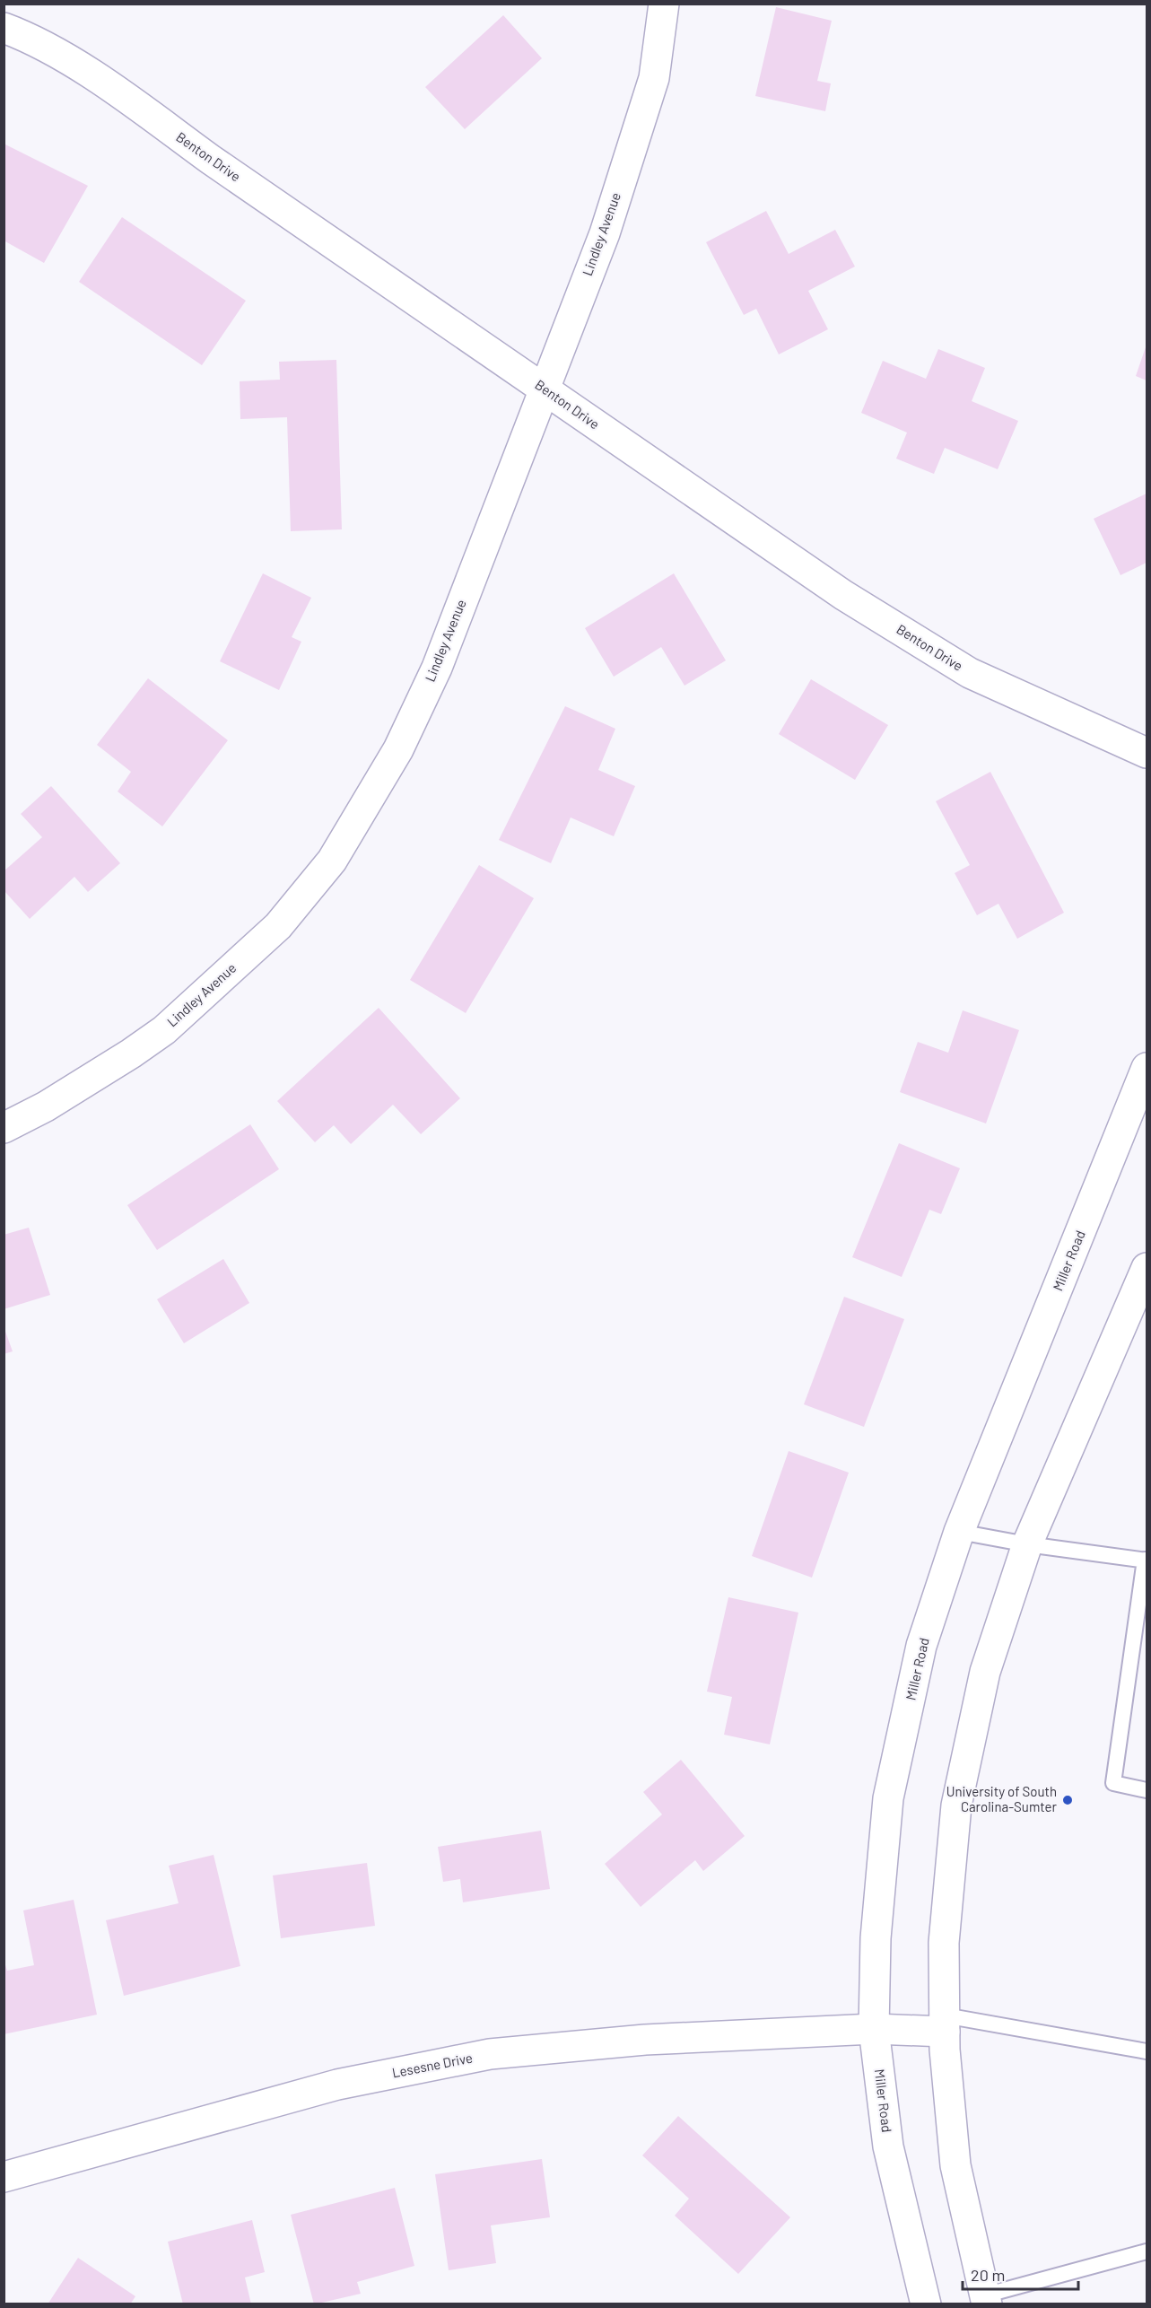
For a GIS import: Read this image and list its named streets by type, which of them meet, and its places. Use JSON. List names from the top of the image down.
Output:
{
  "streets": {
    "street": [
      "Benton Drive",
      "Lindley Avenue",
      "Miller Road",
      "Lesesne Drive"
    ]
  },
  "crossings": [
    ["Benton Drive", "Lindley Avenue"],
    ["Miller Road", "Lesesne Drive"]
  ],
  "places": ["University of South Carolina-Sumter"],
  "scale_bar": "20 m"
}
